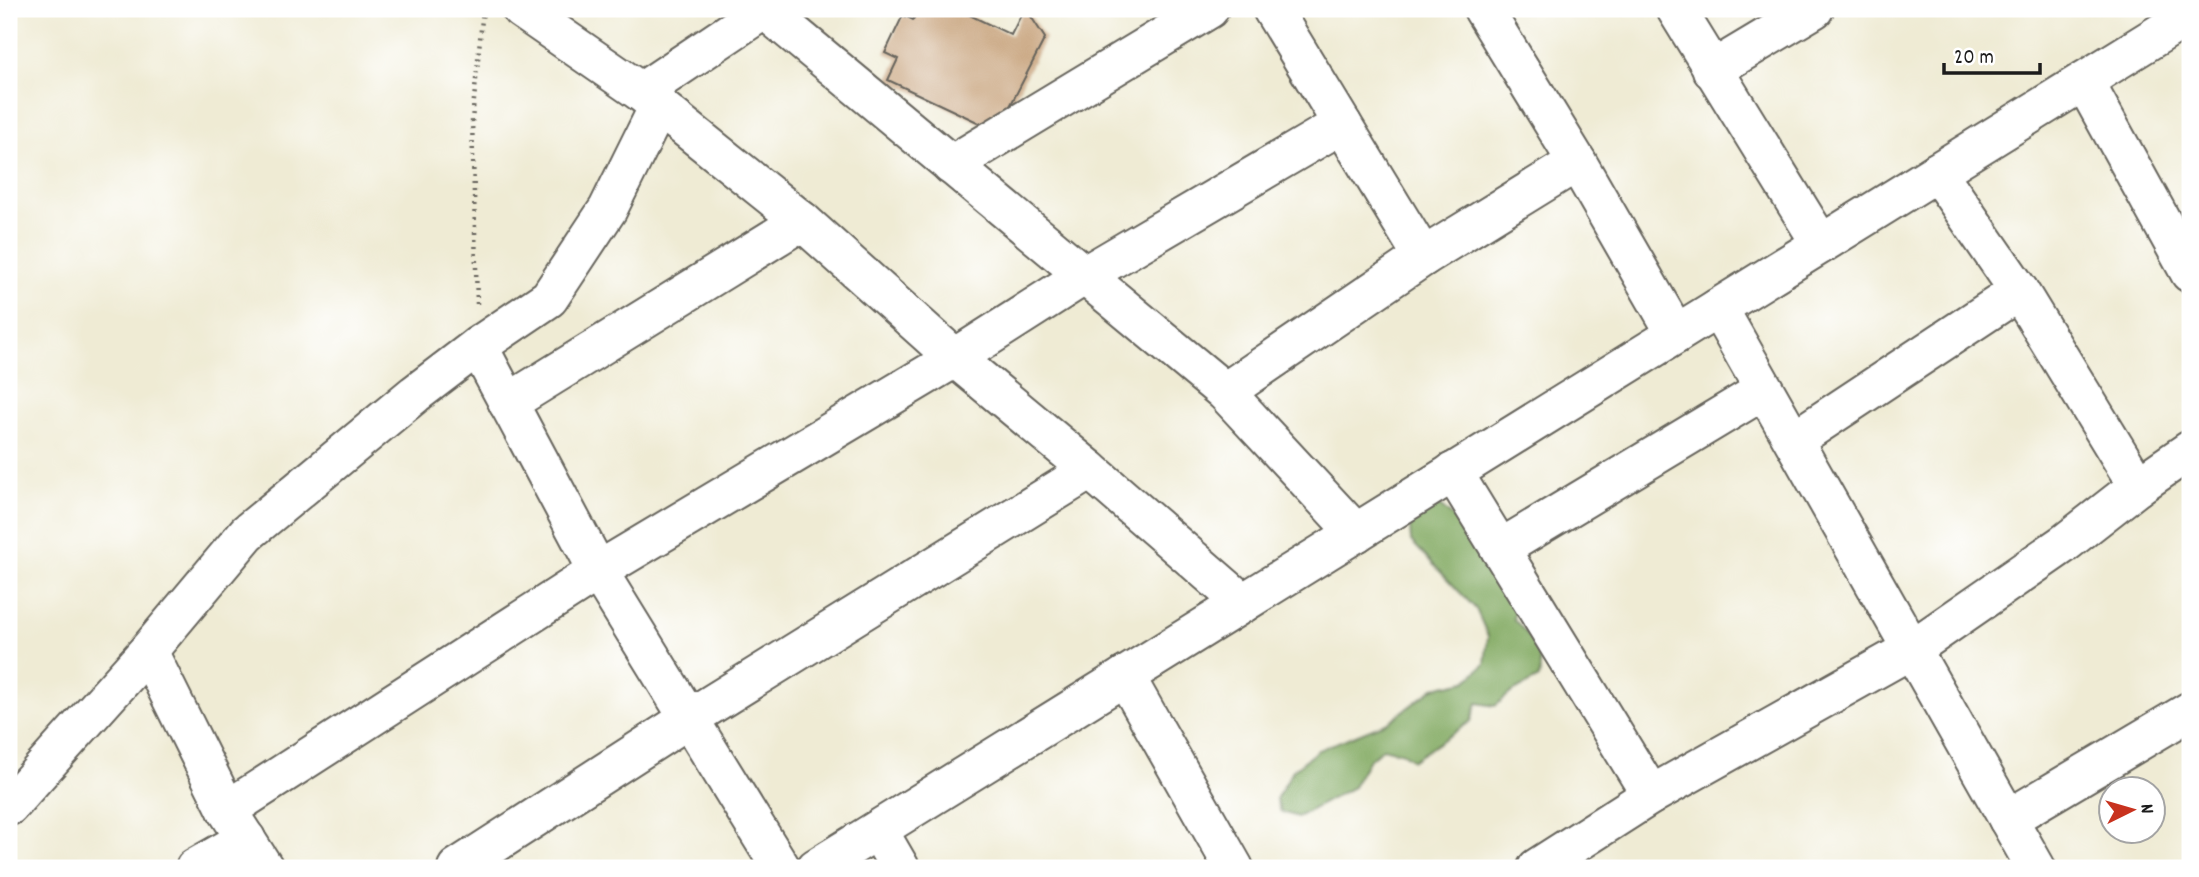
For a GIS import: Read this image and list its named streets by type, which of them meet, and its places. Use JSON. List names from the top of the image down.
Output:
{
  "scale_bar": "20 m",
  "north": "right"
}
